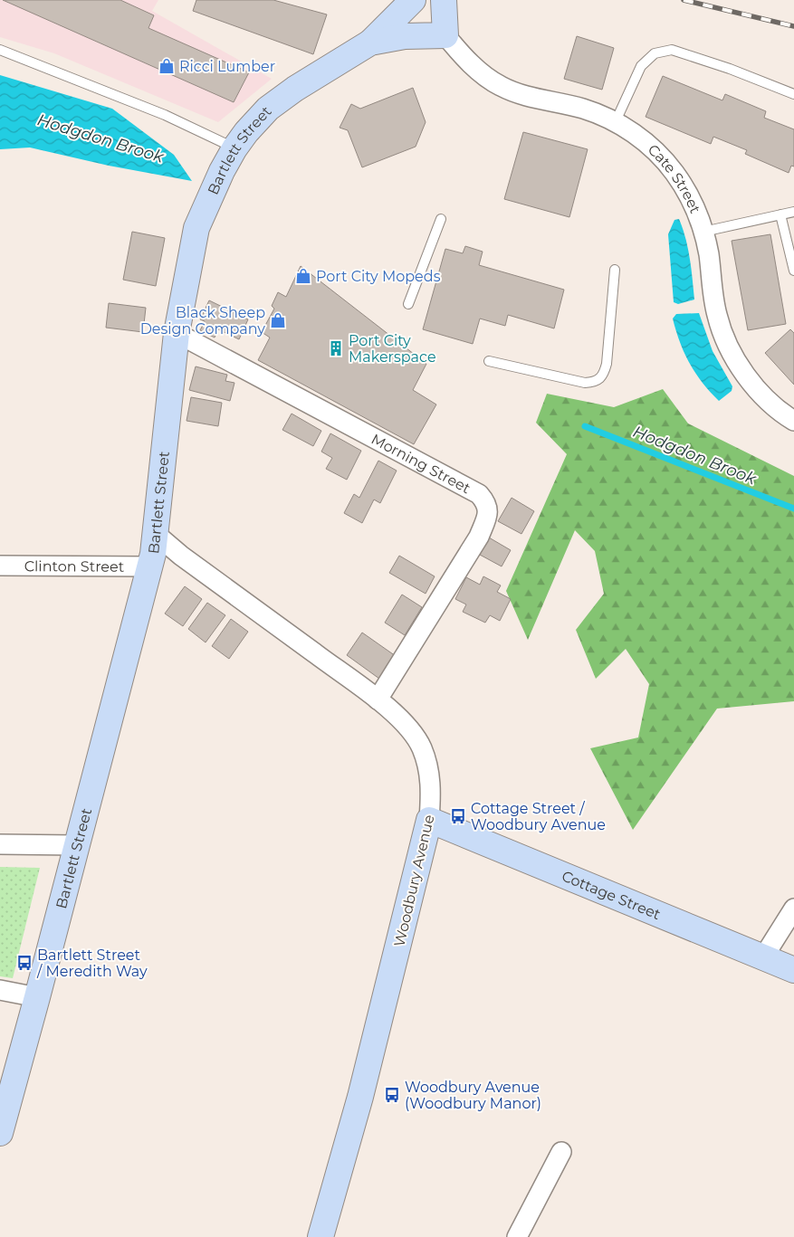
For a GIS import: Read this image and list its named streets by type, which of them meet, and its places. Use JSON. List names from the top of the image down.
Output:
{
  "streets": {
    "street": [
      "Bartlett Street",
      "Cate Street",
      "Morning Street",
      "Clinton Street",
      "Woodbury Avenue",
      "Cottage Street"
    ]
  },
  "crossings": [
    ["Bartlett Street", "Cate Street"],
    ["Bartlett Street", "Morning Street"],
    ["Bartlett Street", "Clinton Street"],
    ["Bartlett Street", "Woodbury Avenue"],
    ["Morning Street", "Woodbury Avenue"],
    ["Woodbury Avenue", "Cottage Street"]
  ],
  "water": ["Hodgdon Brook"],
  "places": {
    "shop": ["Ricci Lumber", "Port City Mopeds", "Black Sheep Design Company"],
    "building": ["Port City Makerspace"],
    "bus stop": ["Cottage Street / Woodbury Avenue", "Bartlett Street / Meredith Way", "Woodbury Avenue (Woodbury Manor)"]
  }
}
